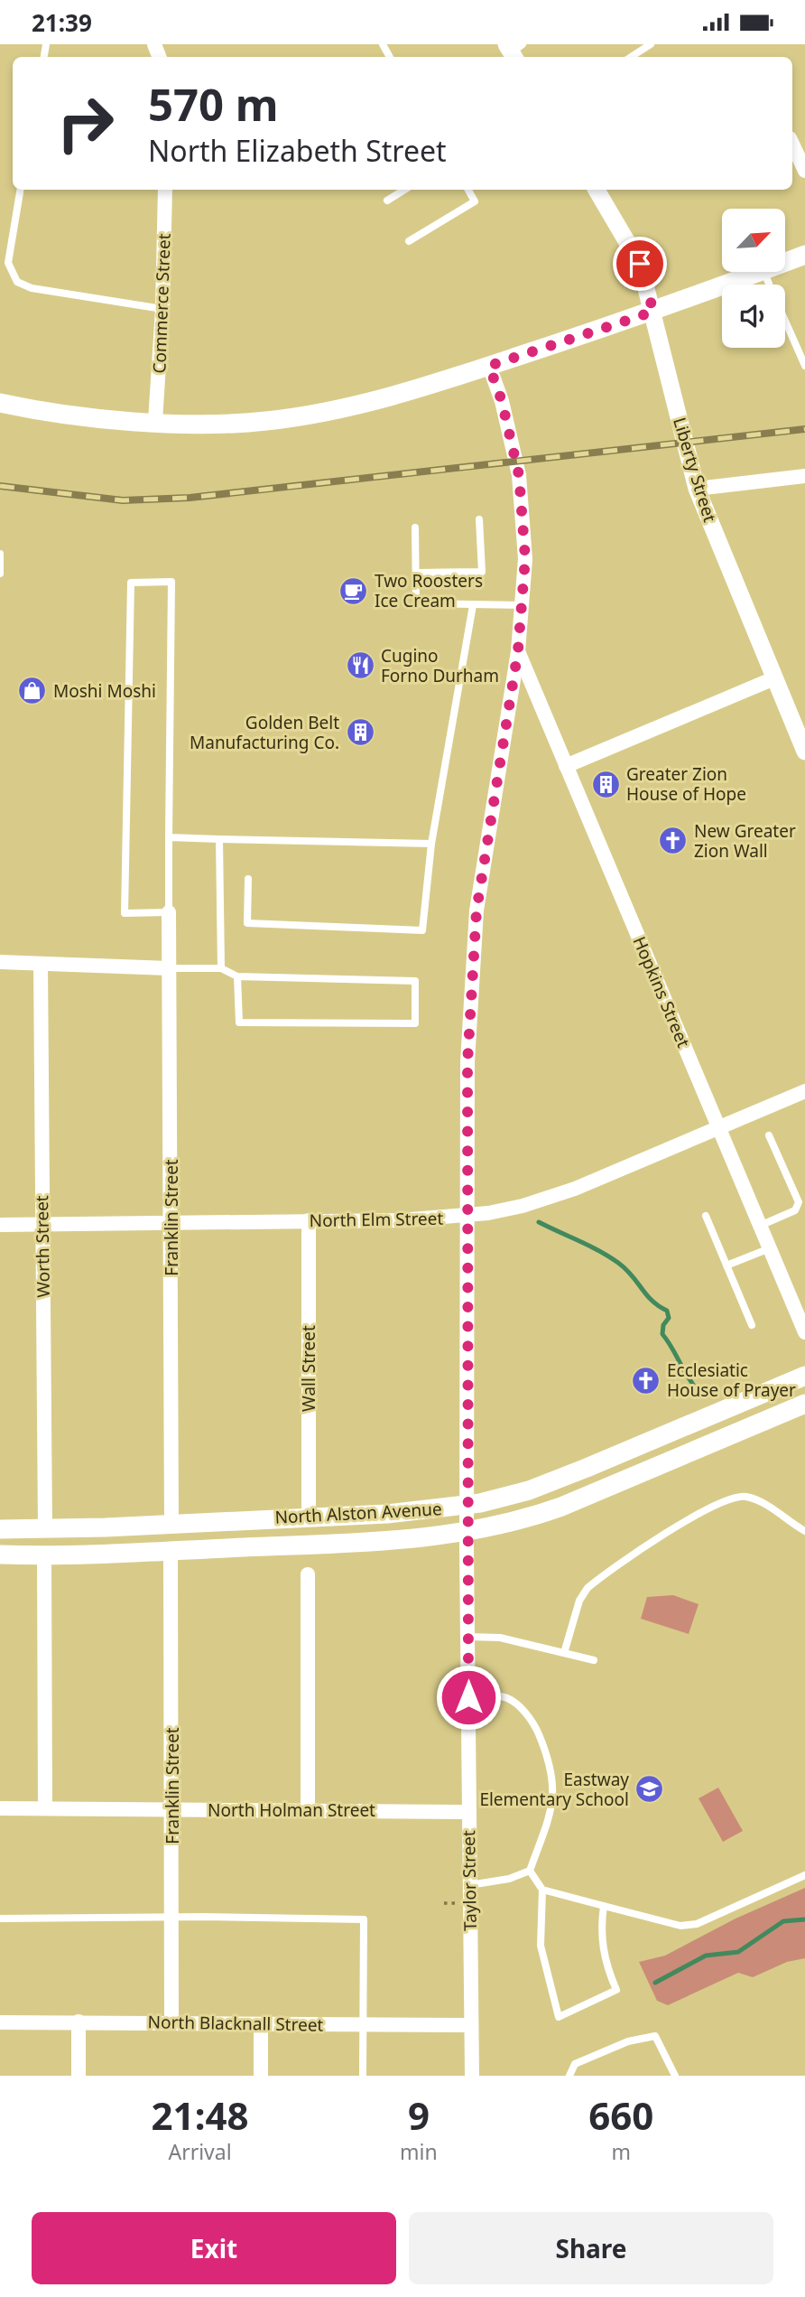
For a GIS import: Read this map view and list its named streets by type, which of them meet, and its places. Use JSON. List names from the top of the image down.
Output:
{
  "streets": {
    "main road": ["North Alston Avenue"],
    "street": [
      "Commerce Street",
      "Liberty Street",
      "Hopkins Street",
      "Franklin Street",
      "North Elm Street",
      "Worth Street",
      "Wall Street",
      "North Holman Street",
      "Taylor Street",
      "North Blacknall Street"
    ]
  },
  "crossings": [
    ["Hopkins Street", "North Elm Street"],
    ["Hopkins Street", "Taylor Street"],
    ["Franklin Street", "North Elm Street"],
    ["Franklin Street", "North Alston Avenue"],
    ["Franklin Street", "North Holman Street"],
    ["Franklin Street", "North Blacknall Street"],
    ["North Elm Street", "Worth Street"],
    ["North Elm Street", "Wall Street"],
    ["North Elm Street", "Taylor Street"],
    ["Worth Street", "North Alston Avenue"],
    ["Wall Street", "North Alston Avenue"],
    ["North Alston Avenue", "Taylor Street"],
    ["North Holman Street", "Taylor Street"],
    ["Taylor Street", "North Blacknall Street"]
  ],
  "places": {
    "cafe": ["Two Roosters Ice Cream"],
    "restaurant": ["Cugino Forno Durham"],
    "shop": ["Moshi Moshi"],
    "building": ["Golden Belt Manufacturing Co.", "Greater Zion House of Hope"],
    "church": ["New Greater Zion Wall", "Ecclesiatic House of Prayer"],
    "school or university": ["Eastway Elementary School"]
  },
  "north": "top right",
  "page": {
    "status": "21:39",
    "turn": ["570 m", "North Elizabeth Street"],
    "eta": [
      "21:48",
      "Arrival",
      "9",
      "min",
      "660",
      "m"
    ],
    "buttons": ["Exit", "Share"]
  }
}
